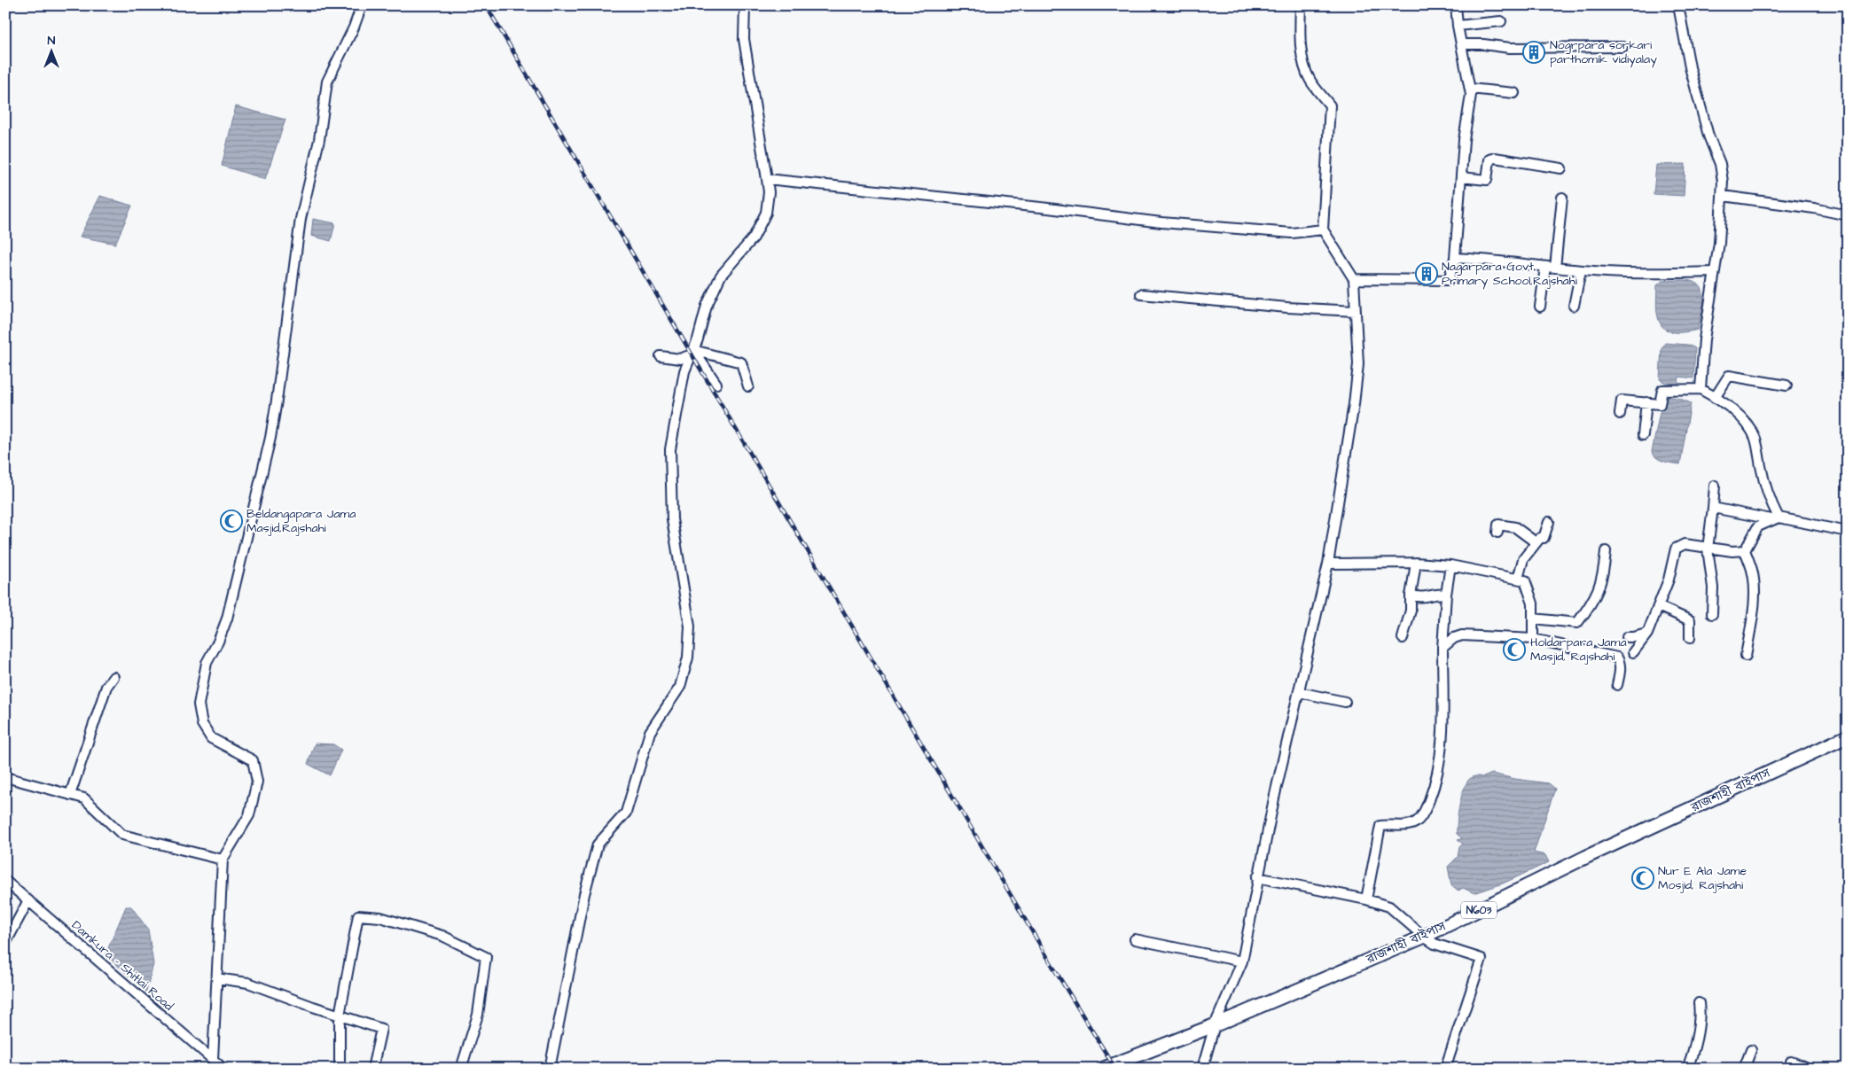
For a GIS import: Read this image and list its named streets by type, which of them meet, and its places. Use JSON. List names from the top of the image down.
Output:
{
  "streets": {
    "highway": ["রাজশাহী বাইপাস", "N603"],
    "street": ["Damkura - Shitlai Road"]
  },
  "places": {
    "building": ["Nogrpara sorkari parthomik vidiyalay", "Nagarpara Govt. Primary School,Rajshahi"],
    "mosque": ["Beldangapara Jama Masjid,Rajshahi", "Holdarpara Jama Masjid, Rajshahi", "Nur E Ala Jame Mosjid, Rajshahi"]
  },
  "north": "top"
}
